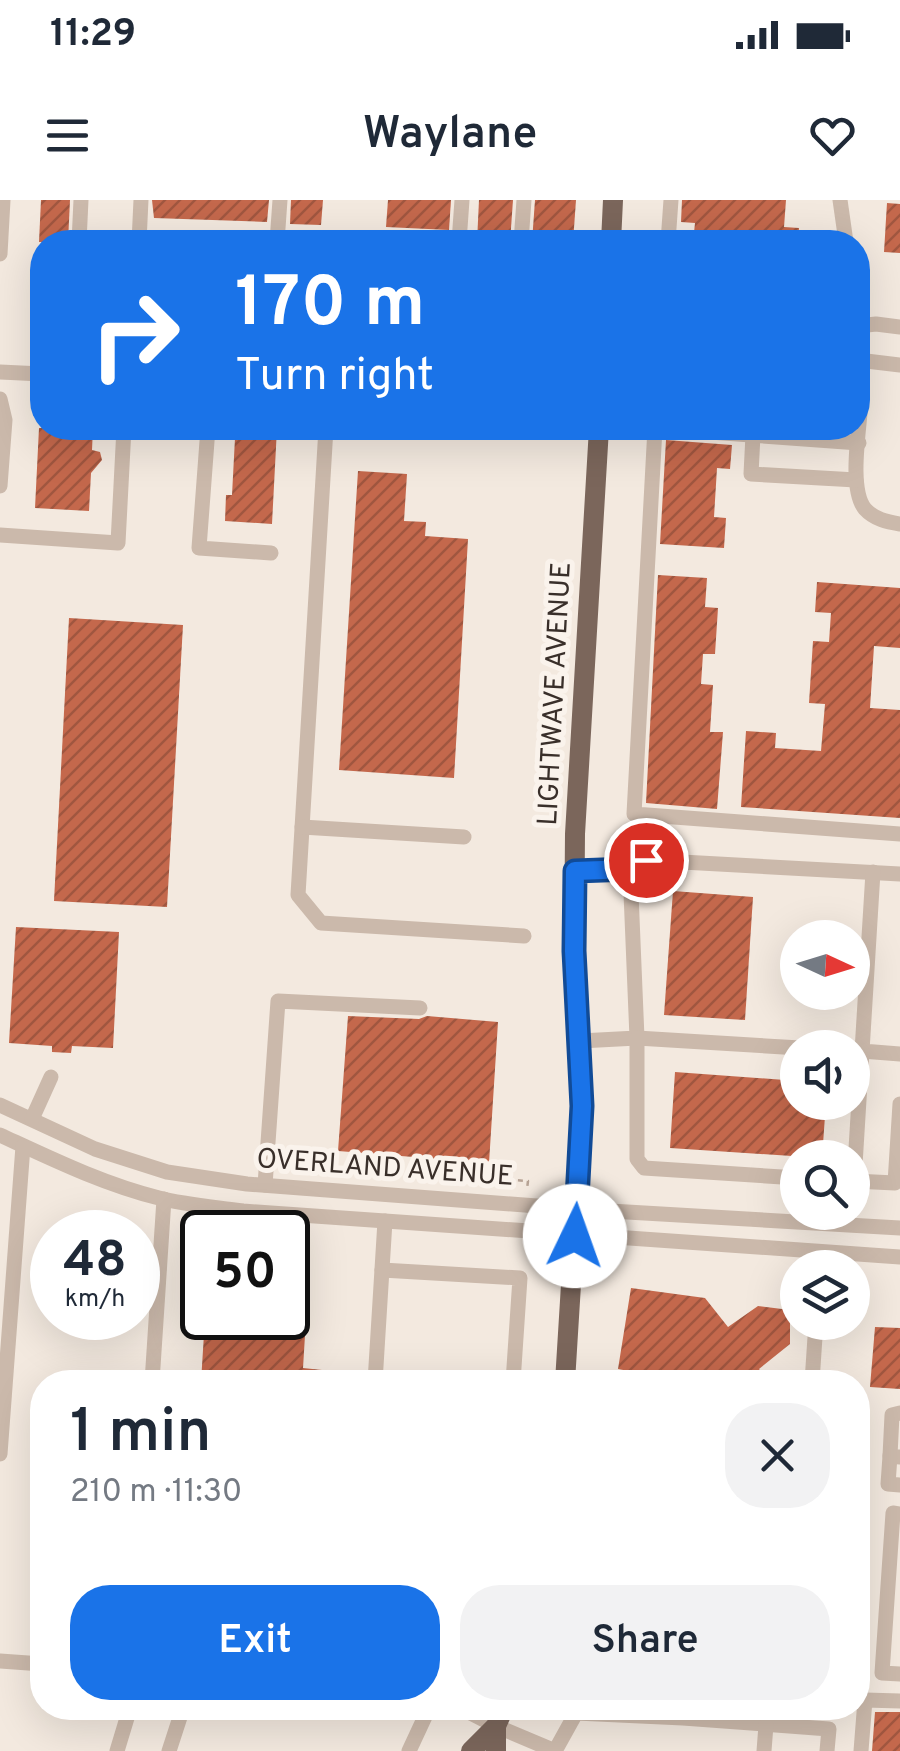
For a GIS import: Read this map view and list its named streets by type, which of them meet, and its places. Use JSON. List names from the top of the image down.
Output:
{
  "streets": {
    "main road": ["LIGHTWAVE AVENUE"],
    "street": ["OVERLAND AVENUE"]
  },
  "crossings": [
    ["LIGHTWAVE AVENUE", "OVERLAND AVENUE"]
  ],
  "north": "right",
  "page": {
    "status": "11:29",
    "header": "Waylane",
    "turn": ["170 m", "Turn right"],
    "speed": "48 km/h",
    "limit": "50",
    "heading": ["1 min", "210 m · 11:30"],
    "buttons": ["Exit", "Share"]
  }
}
